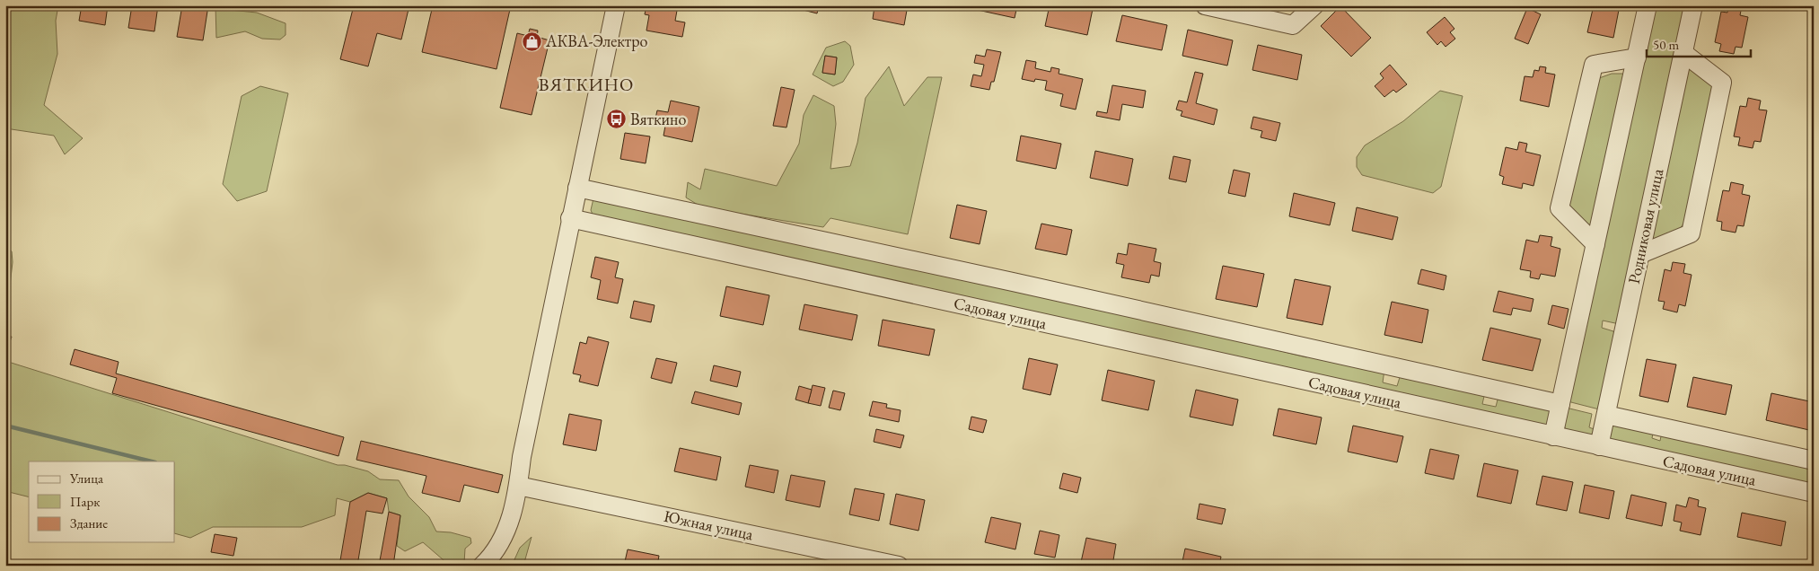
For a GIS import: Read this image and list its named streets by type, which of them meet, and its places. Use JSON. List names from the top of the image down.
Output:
{
  "streets": {
    "street": ["Родниковая улица", "Садовая улица", "Южная улица"]
  },
  "crossings": [
    ["Родниковая улица", "Садовая улица"]
  ],
  "districts": ["ВЯТКИНО"],
  "places": {
    "shop": ["АКВА-Электро"],
    "bus stop": ["Вяткино"]
  },
  "legend": ["Улица", "Парк", "Здание"],
  "scale_bar": "50 m"
}
